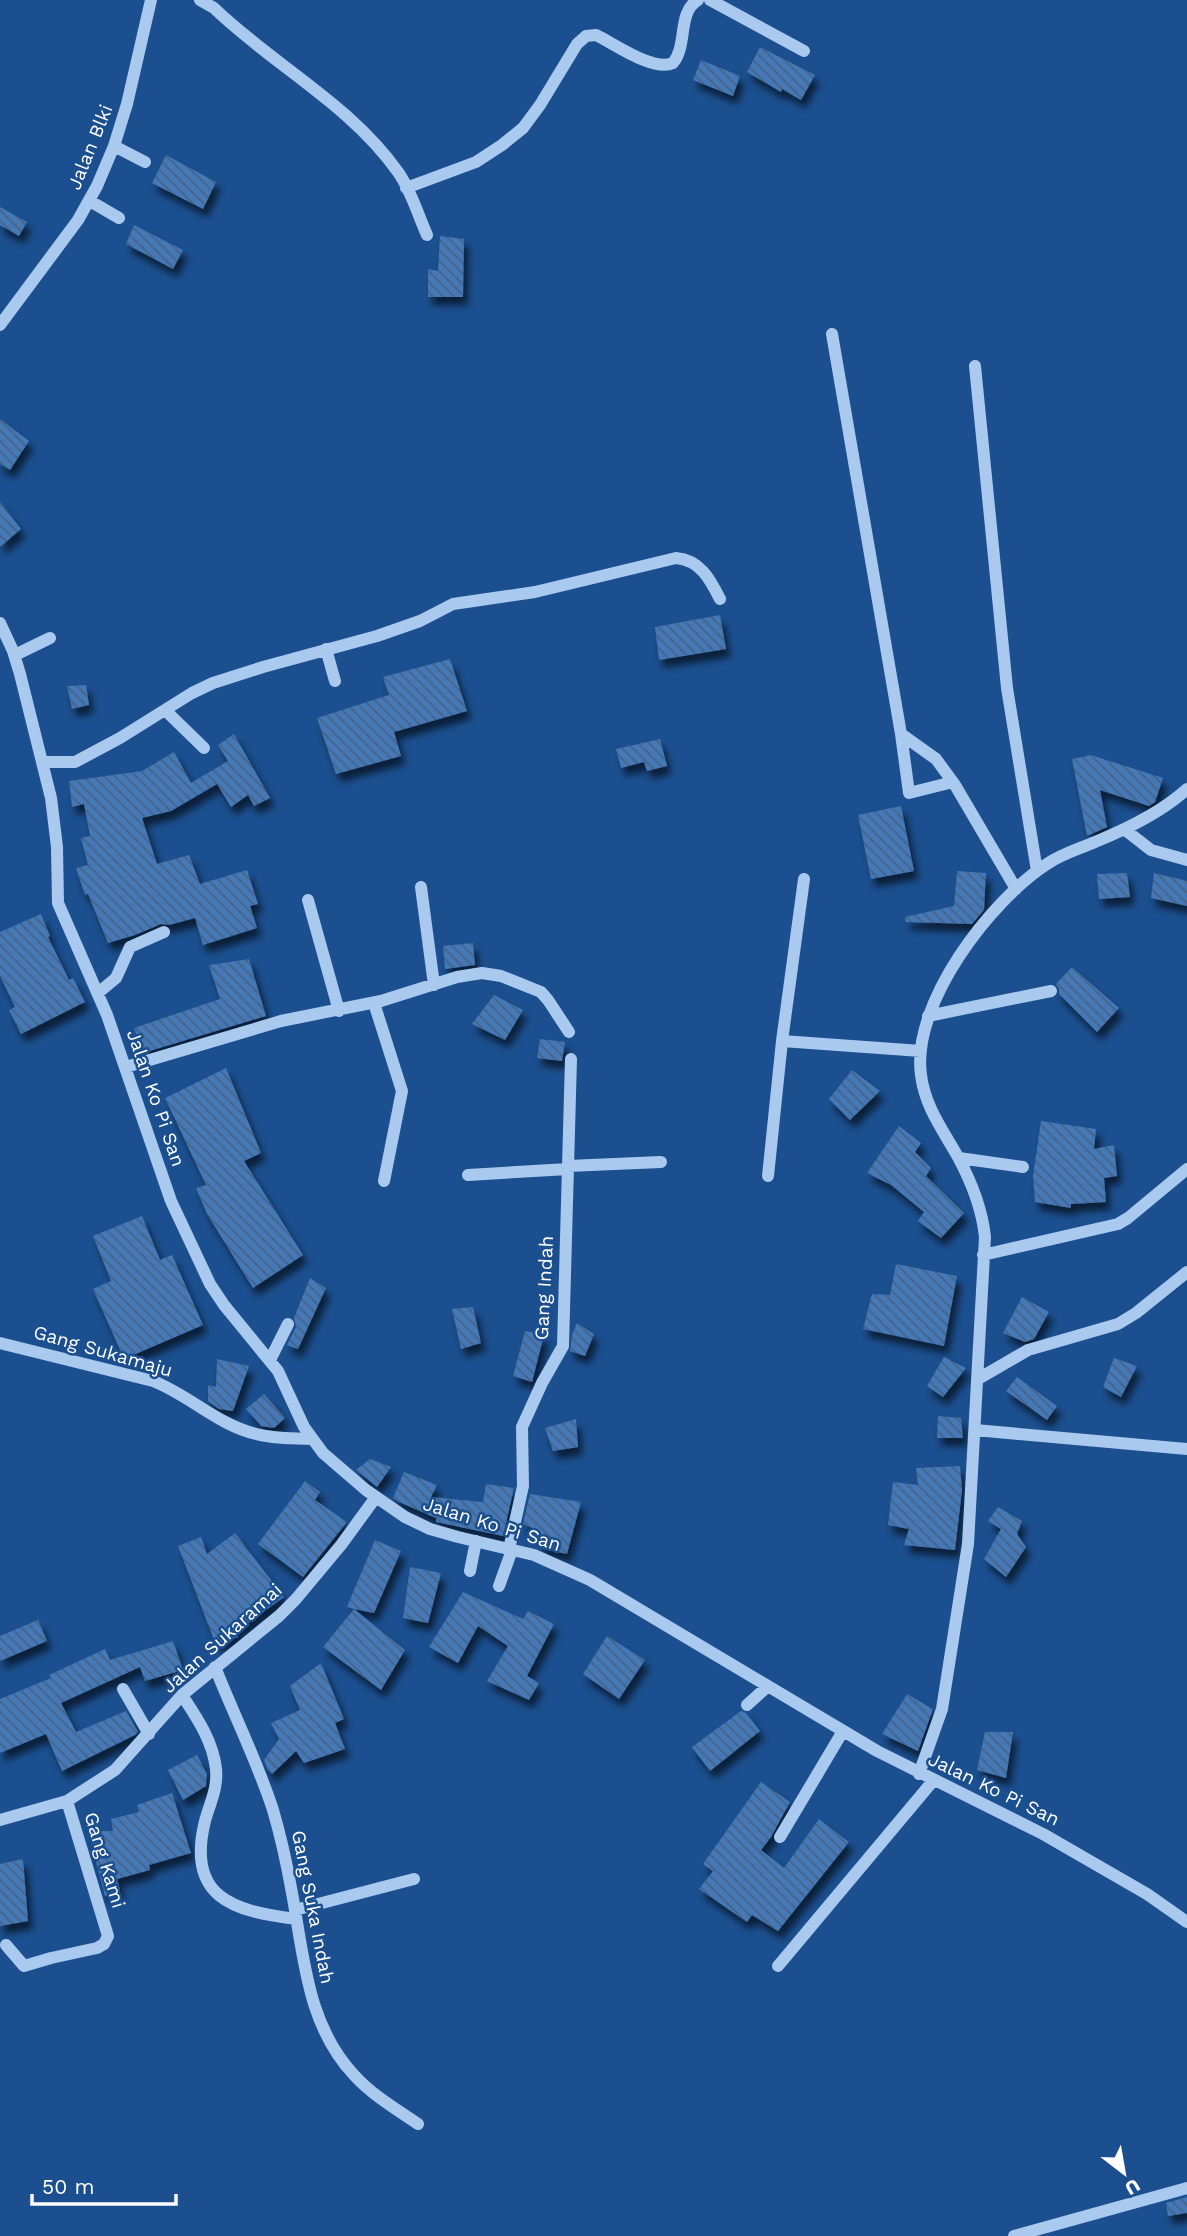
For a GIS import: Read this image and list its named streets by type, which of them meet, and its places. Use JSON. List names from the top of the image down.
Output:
{
  "streets": {
    "street": [
      "Jalan Blki",
      "Jalan Ko Pi San",
      "Gang Indah",
      "Gang Sukamaju",
      "Jalan Sukaramai",
      "Gang Kami",
      "Gang Suka Indah"
    ]
  },
  "crossings": [
    ["Jalan Ko Pi San", "Gang Indah"],
    ["Jalan Ko Pi San", "Gang Sukamaju"],
    ["Jalan Ko Pi San", "Jalan Sukaramai"],
    ["Jalan Sukaramai", "Gang Kami"],
    ["Jalan Sukaramai", "Gang Suka Indah"]
  ],
  "scale_bar": "50 m",
  "north": "bottom right"
}
